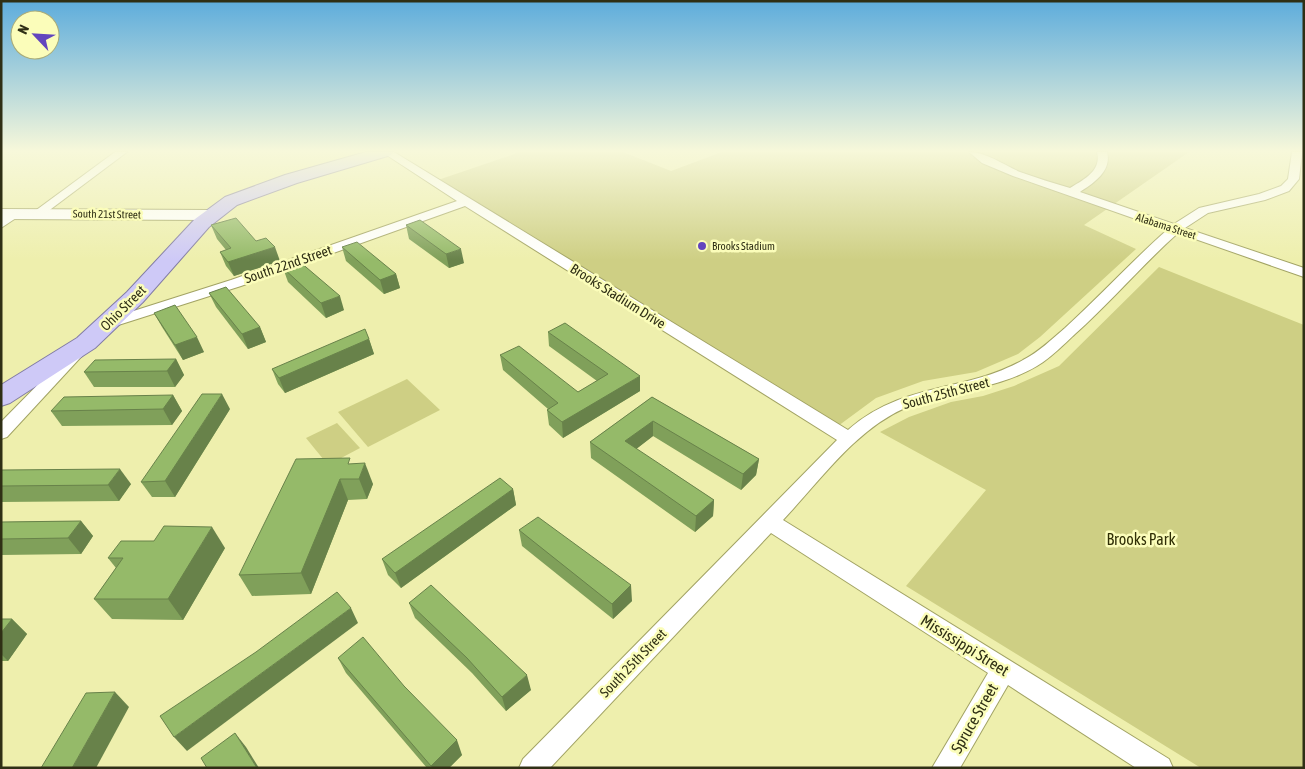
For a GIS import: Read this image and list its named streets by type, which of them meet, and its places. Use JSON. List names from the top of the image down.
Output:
{
  "streets": {
    "main road": ["Ohio Street"],
    "street": [
      "South 21st Street",
      "Alabama Street",
      "South 22nd Street",
      "Brooks Stadium Drive",
      "South 25th Street",
      "Mississippi Street",
      "Spruce Street"
    ]
  },
  "crossings": [
    ["South 21st Street", "Ohio Street"],
    ["Alabama Street", "South 25th Street"],
    ["South 22nd Street", "Brooks Stadium Drive"],
    ["South 22nd Street", "Ohio Street"],
    ["Brooks Stadium Drive", "South 25th Street"],
    ["South 25th Street", "Mississippi Street"],
    ["Mississippi Street", "Spruce Street"]
  ],
  "parks": ["Brooks Park"],
  "places": ["Brooks Stadium"],
  "north": "top left"
}
